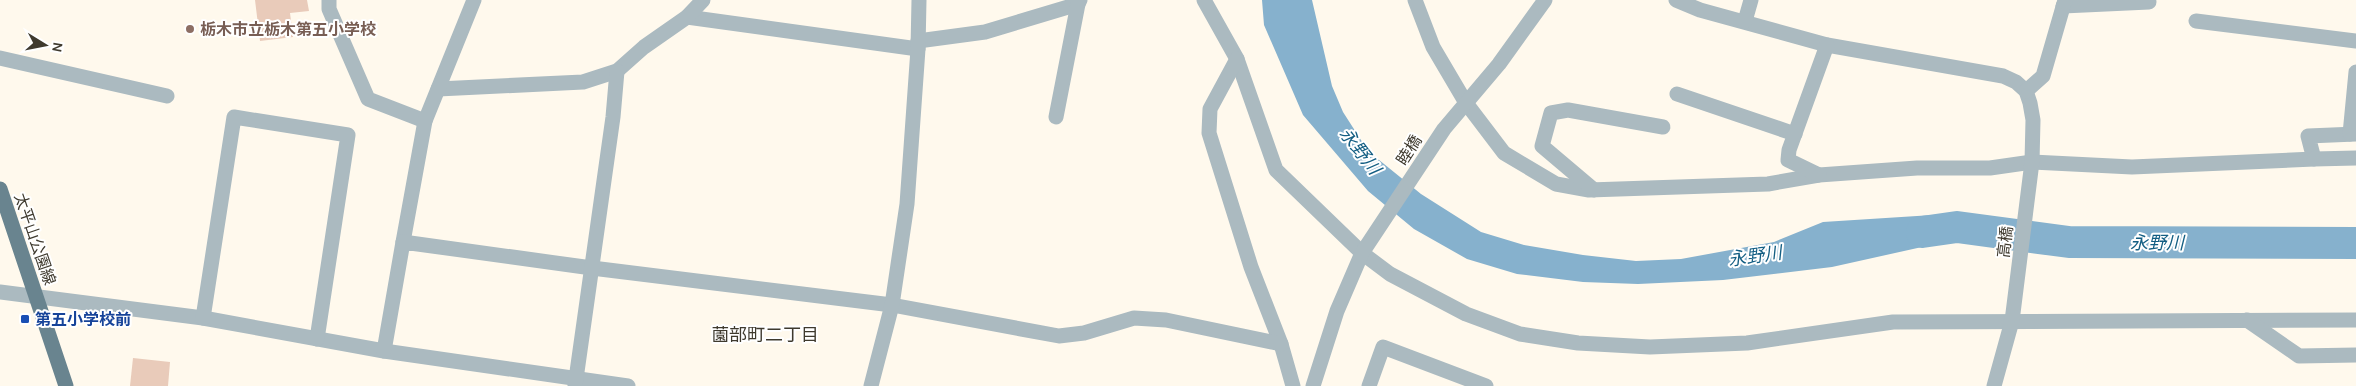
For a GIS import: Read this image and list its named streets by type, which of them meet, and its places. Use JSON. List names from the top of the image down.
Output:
{
  "streets": {
    "main road": ["太平山公園線"],
    "street": ["睦橋", "高橋"]
  },
  "districts": ["薗部町二丁目"],
  "water": ["永野川"],
  "places": {
    "other": ["栃木市立栃木第五小学校"],
    "transit": ["第五小学校前"]
  },
  "north": "right"
}
